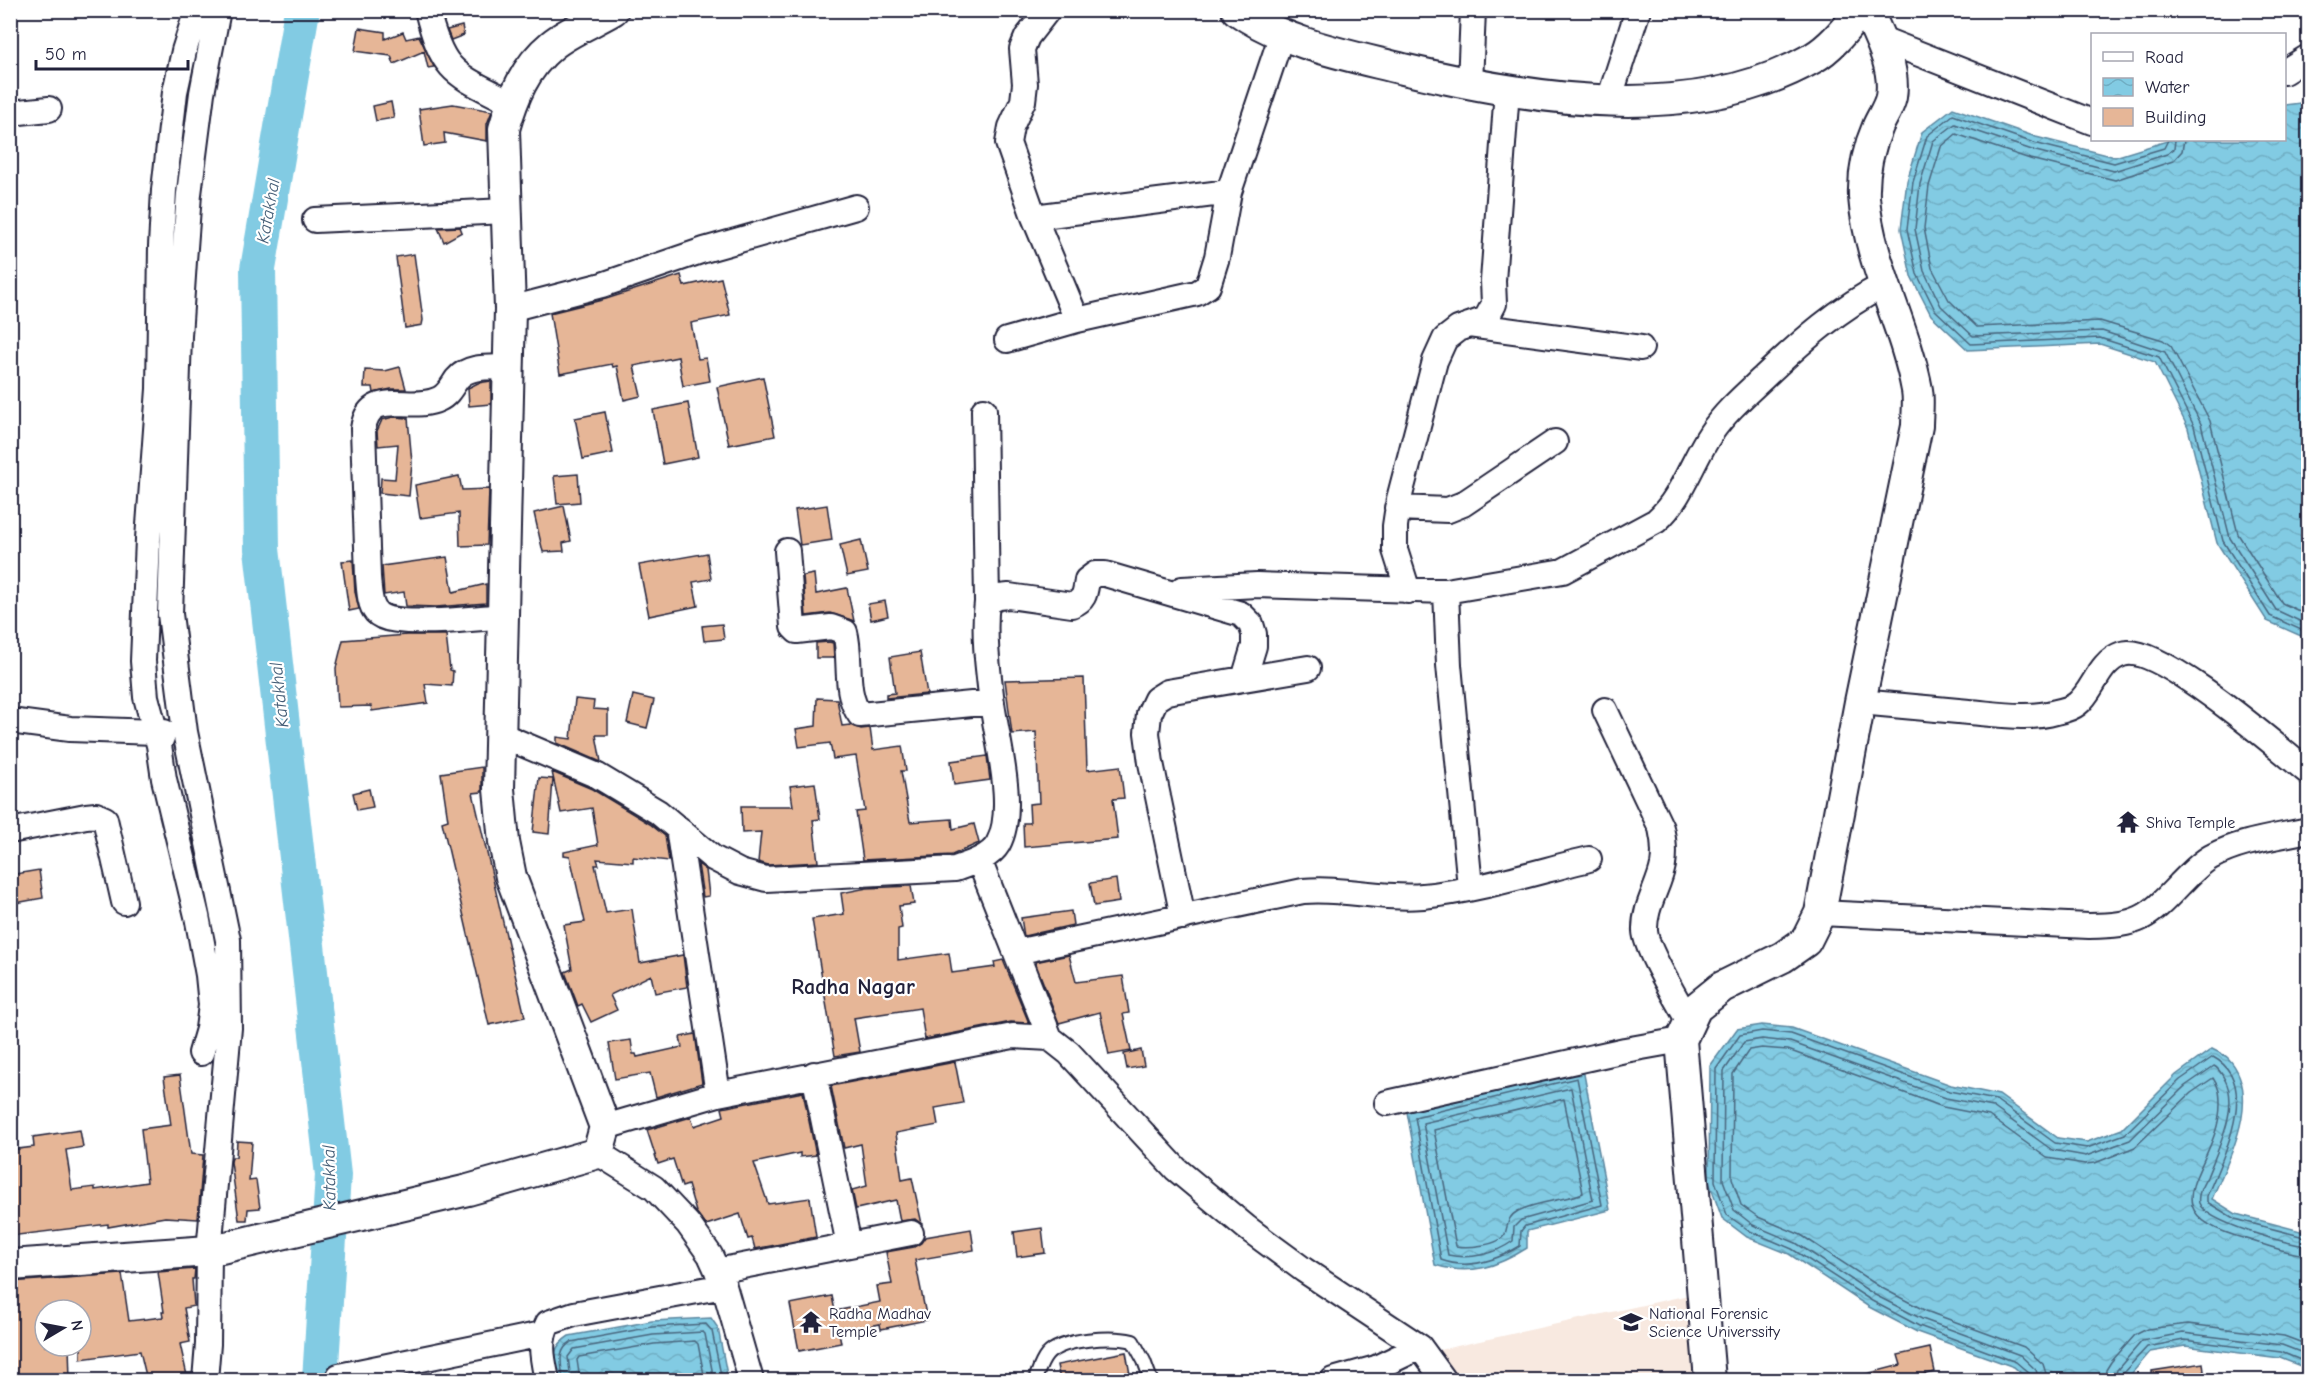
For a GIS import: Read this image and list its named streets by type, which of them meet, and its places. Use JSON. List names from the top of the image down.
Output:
{
  "districts": ["Radha Nagar"],
  "water": ["Katakhal"],
  "places": {
    "temple": ["Shiva Temple", "Radha Madhav Temple"],
    "school or university": ["National Forensic Science Universsity"]
  },
  "legend": ["Road", "Water", "Building"],
  "scale_bar": "50 m",
  "north": "right"
}
